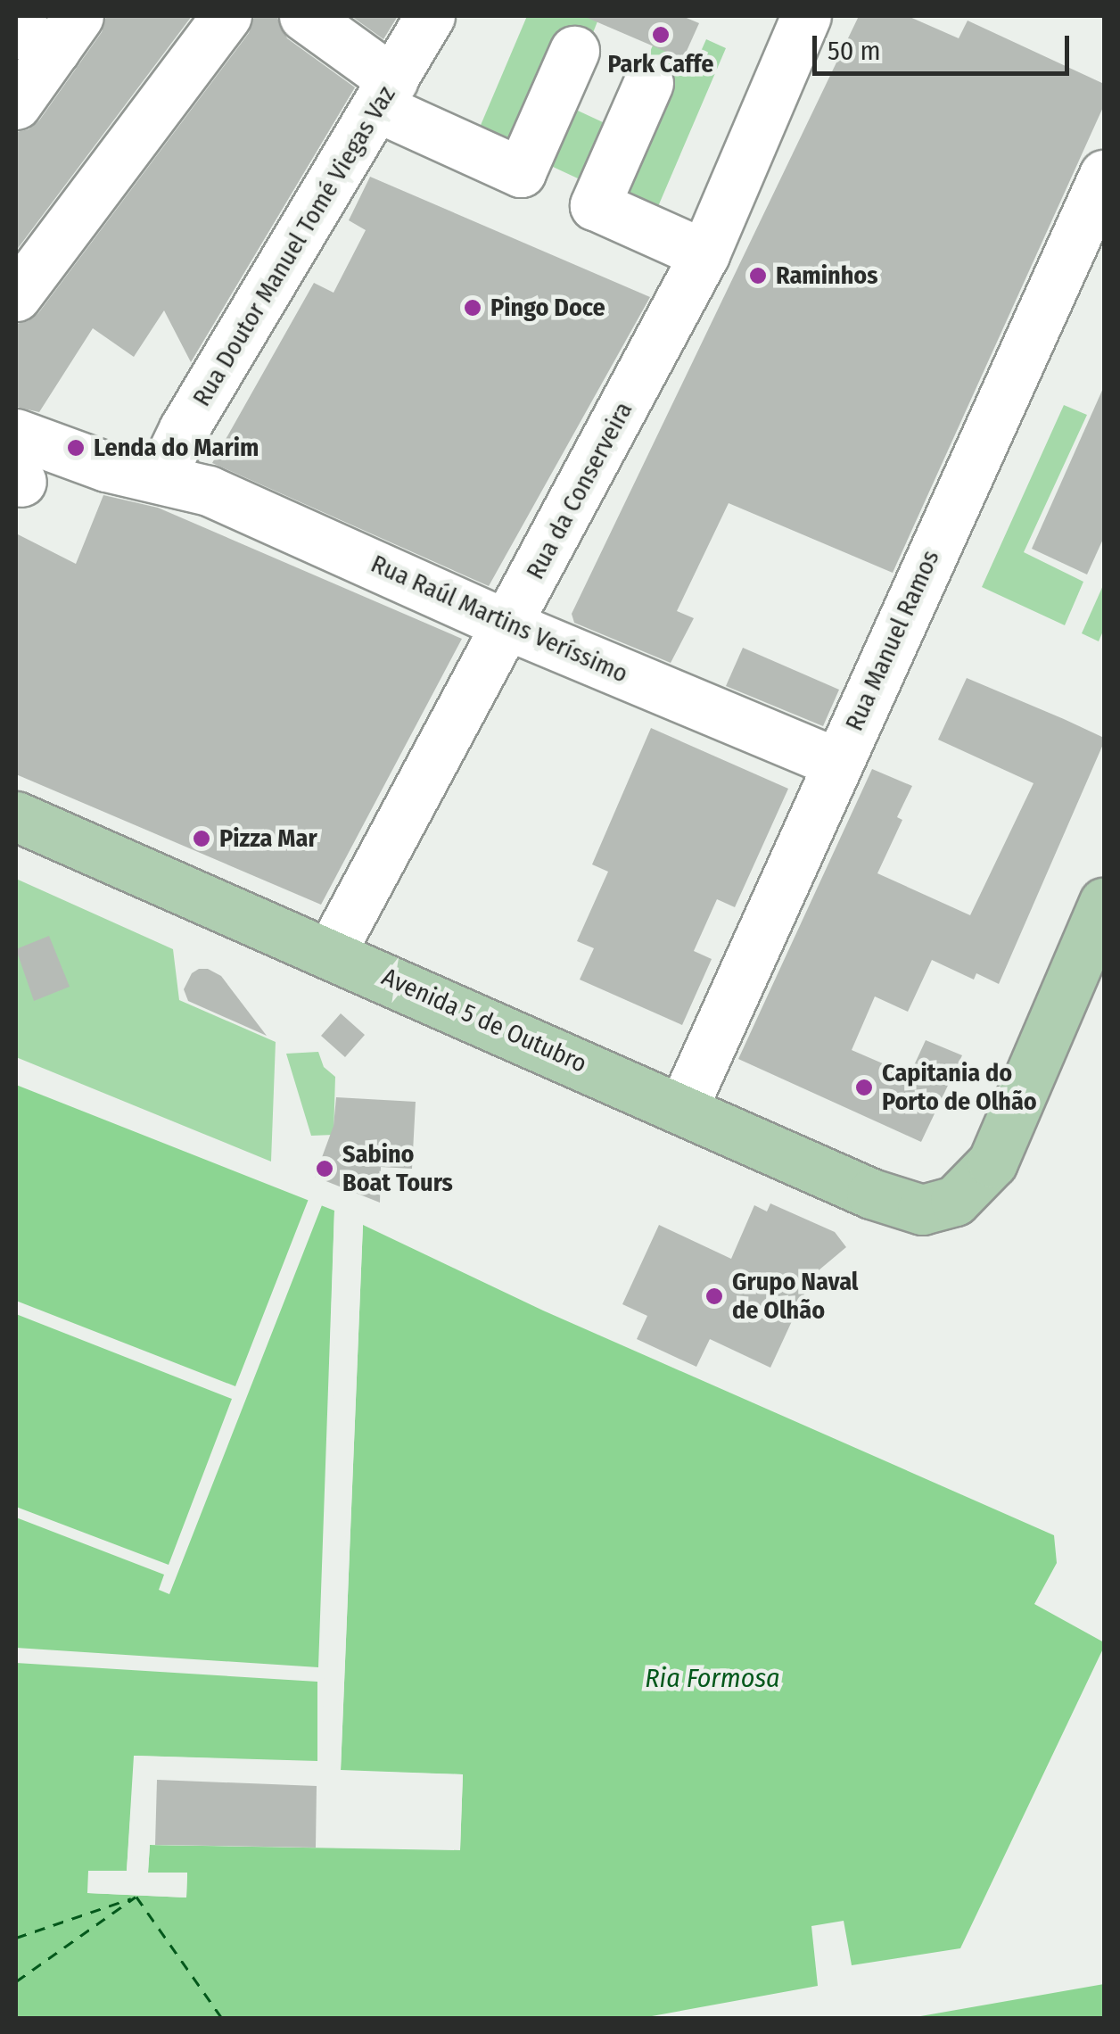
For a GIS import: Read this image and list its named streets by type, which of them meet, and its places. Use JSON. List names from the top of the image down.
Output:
{
  "streets": {
    "main road": ["Avenida 5 de Outubro"],
    "street": [
      "Rua Doutor Manuel Tomé Viegas Vaz",
      "Rua da Conserveira",
      "Rua Raúl Martins Veríssimo",
      "Rua Manuel Ramos"
    ]
  },
  "crossings": [
    ["Rua Doutor Manuel Tomé Viegas Vaz", "Rua Raúl Martins Veríssimo"],
    ["Rua da Conserveira", "Rua Raúl Martins Veríssimo"],
    ["Rua da Conserveira", "Avenida 5 de Outubro"],
    ["Rua Raúl Martins Veríssimo", "Rua Manuel Ramos"],
    ["Rua Manuel Ramos", "Avenida 5 de Outubro"]
  ],
  "water": ["Ria Formosa"],
  "places": [
    "Park Caffe",
    "Raminhos",
    "Pingo Doce",
    "Lenda do Marim",
    "Pizza Mar",
    "Capitania do Porto de Olhão",
    "Sabino Boat Tours",
    "Grupo Naval de Olhão"
  ],
  "scale_bar": "50 m"
}
